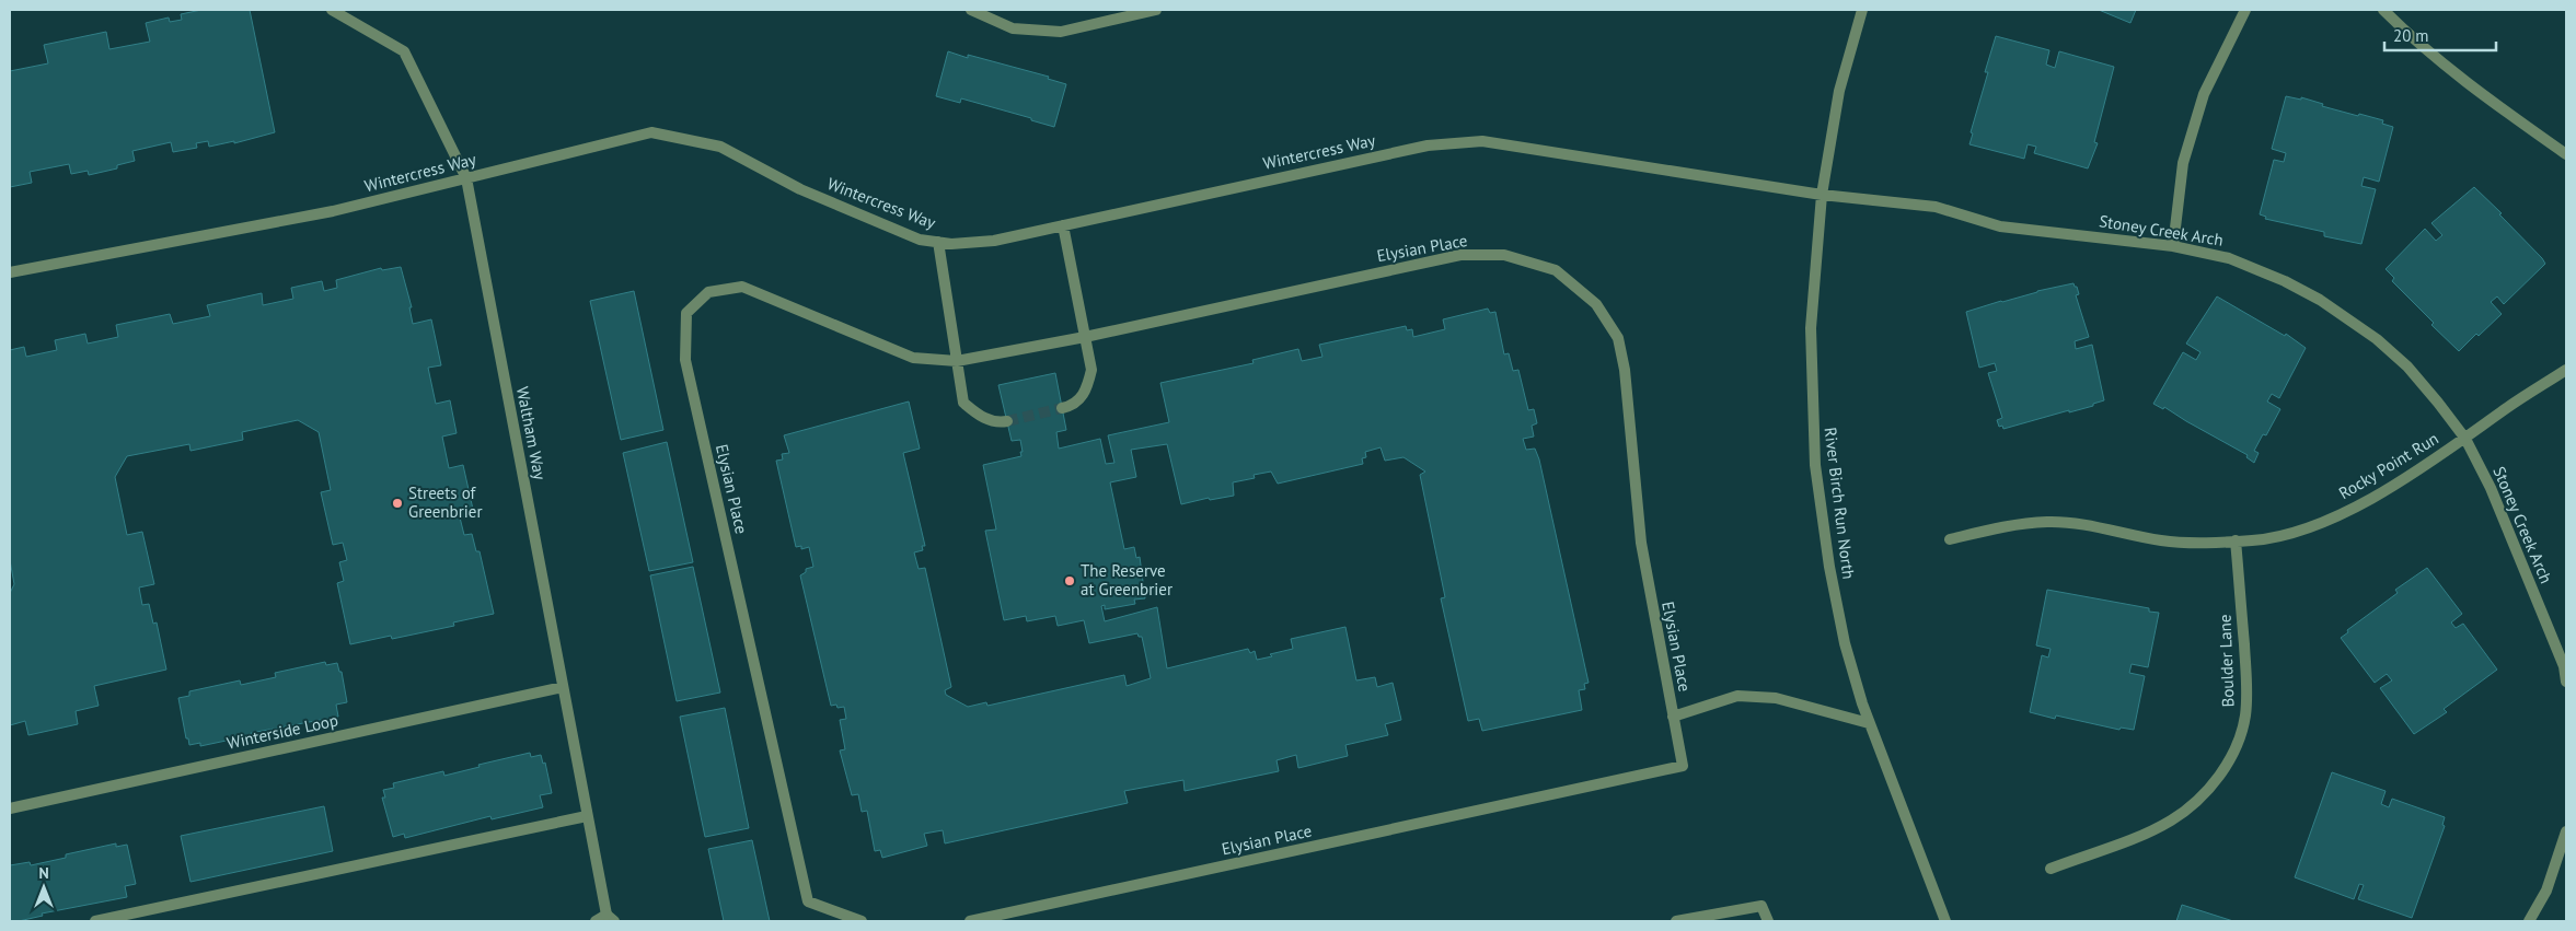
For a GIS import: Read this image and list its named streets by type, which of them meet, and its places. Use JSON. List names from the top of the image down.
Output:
{
  "streets": {
    "street": [
      "Wintercress Way",
      "Stoney Creek Arch",
      "Elysian Place",
      "Waltham Way",
      "Rocky Point Run",
      "River Birch Run North",
      "Boulder Lane",
      "Winterside Loop"
    ]
  },
  "crossings": [
    ["Wintercress Way", "Stoney Creek Arch"],
    ["Wintercress Way", "Waltham Way"],
    ["Wintercress Way", "River Birch Run North"],
    ["Stoney Creek Arch", "Rocky Point Run"],
    ["Stoney Creek Arch", "River Birch Run North"],
    ["Elysian Place", "River Birch Run North"],
    ["Waltham Way", "Winterside Loop"],
    ["Rocky Point Run", "Boulder Lane"]
  ],
  "places": ["Streets of Greenbrier", "The Reserve at Greenbrier"],
  "scale_bar": "20 m",
  "north": "top"
}
